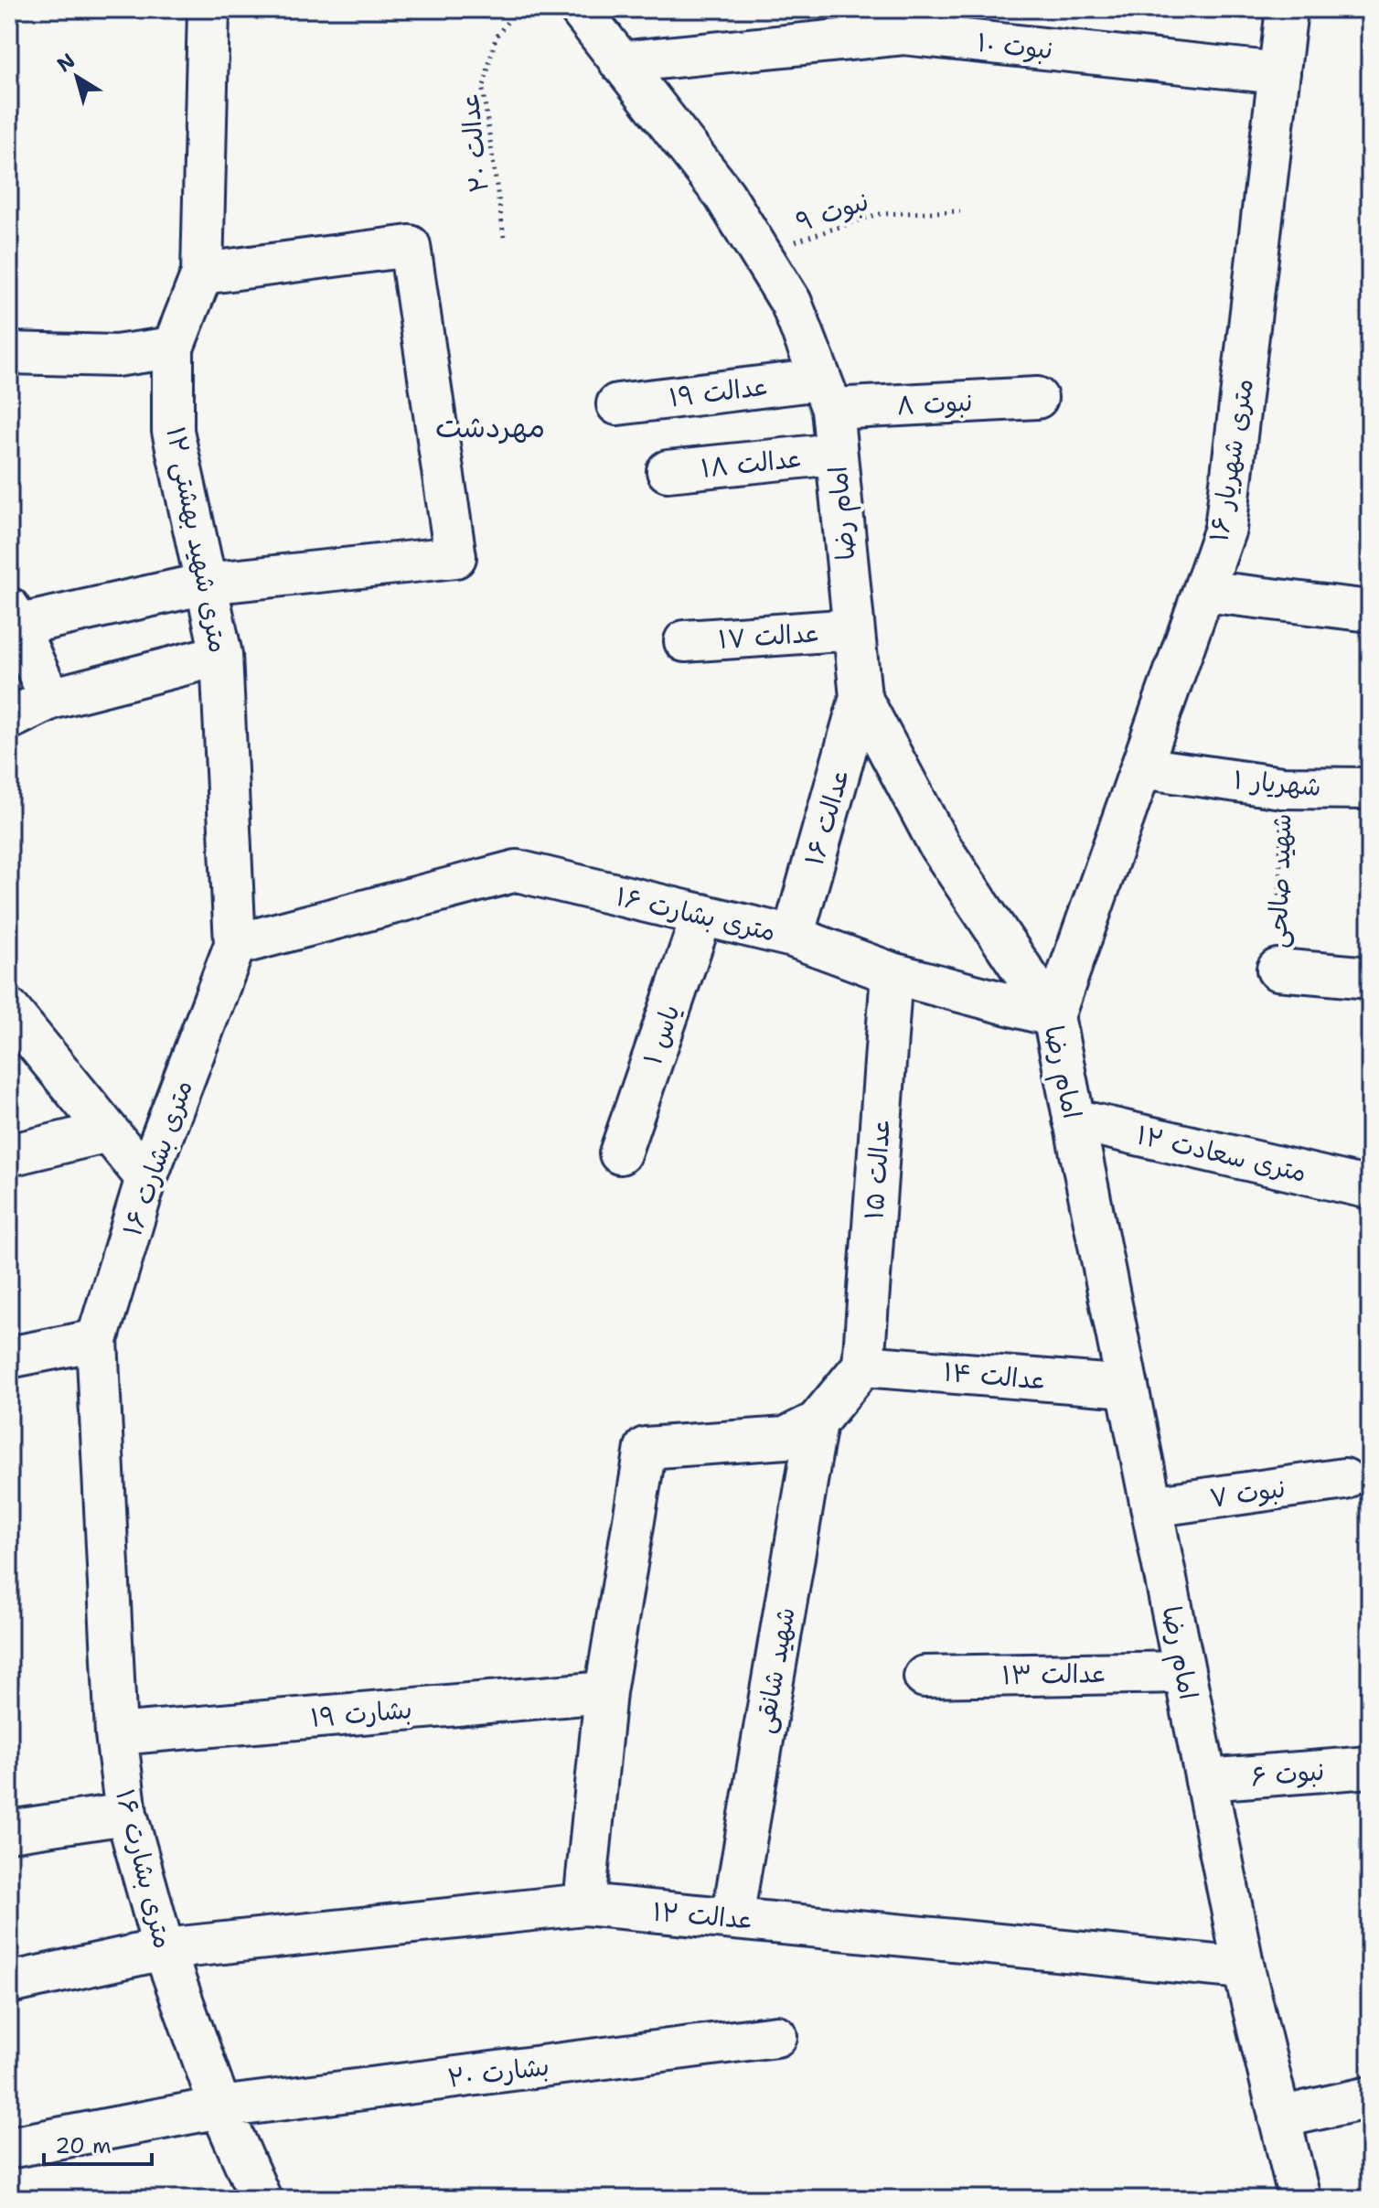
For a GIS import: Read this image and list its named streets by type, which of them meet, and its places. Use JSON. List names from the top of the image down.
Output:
{
  "streets": {
    "street": [
      "نبوت ۱۰",
      "عدالت ۱۹",
      "نبوت ۸",
      "۱۶ متری شهریار",
      "عدالت ۱۸",
      "امام رضا",
      "۱۲ متری شهید بهشتی",
      "عدالت ۱۷",
      "شهریار ۱",
      "عدالت ۱۶",
      "شهید صالحی",
      "۱۶ متری بشارت",
      "یاس ۱",
      "۱۲ متری سعادت",
      "عدالت ۱۵",
      "عدالت ۱۴",
      "نبوت ۷",
      "شهید شانقی",
      "عدالت ۱۳",
      "بشارت ۱۹",
      "نبوت ۶",
      "عدالت ۱۲",
      "بشارت ۲۰"
    ],
    "path": ["عدالت ۲۰", "نبوت ۹"]
  },
  "crossings": [
    ["نبوت ۱۰", "۱۶ متری شهریار"],
    ["نبوت ۱۰", "امام رضا"],
    ["نبوت ۹", "امام رضا"],
    ["عدالت ۱۹", "نبوت ۸"],
    ["عدالت ۱۹", "امام رضا"],
    ["نبوت ۸", "امام رضا"],
    ["۱۶ متری شهریار", "امام رضا"],
    ["۱۶ متری شهریار", "شهریار ۱"],
    ["۱۶ متری شهریار", "۱۶ متری بشارت"],
    ["عدالت ۱۸", "امام رضا"],
    ["امام رضا", "عدالت ۱۷"],
    ["امام رضا", "عدالت ۱۶"],
    ["امام رضا", "۱۶ متری بشارت"],
    ["امام رضا", "۱۲ متری سعادت"],
    ["امام رضا", "عدالت ۱۴"],
    ["امام رضا", "نبوت ۷"],
    ["امام رضا", "عدالت ۱۳"],
    ["امام رضا", "نبوت ۶"],
    ["امام رضا", "عدالت ۱۲"],
    ["۱۲ متری شهید بهشتی", "۱۶ متری بشارت"],
    ["شهریار ۱", "شهید صالحی"],
    ["عدالت ۱۶", "۱۶ متری بشارت"],
    ["۱۶ متری بشارت", "یاس ۱"],
    ["۱۶ متری بشارت", "عدالت ۱۵"],
    ["۱۶ متری بشارت", "بشارت ۱۹"],
    ["۱۶ متری بشارت", "عدالت ۱۲"],
    ["۱۶ متری بشارت", "بشارت ۲۰"],
    ["عدالت ۱۵", "عدالت ۱۴"],
    ["شهید شانقی", "عدالت ۱۲"]
  ],
  "districts": ["مهردشت"],
  "scale_bar": "20 m",
  "north": "top left"
}
